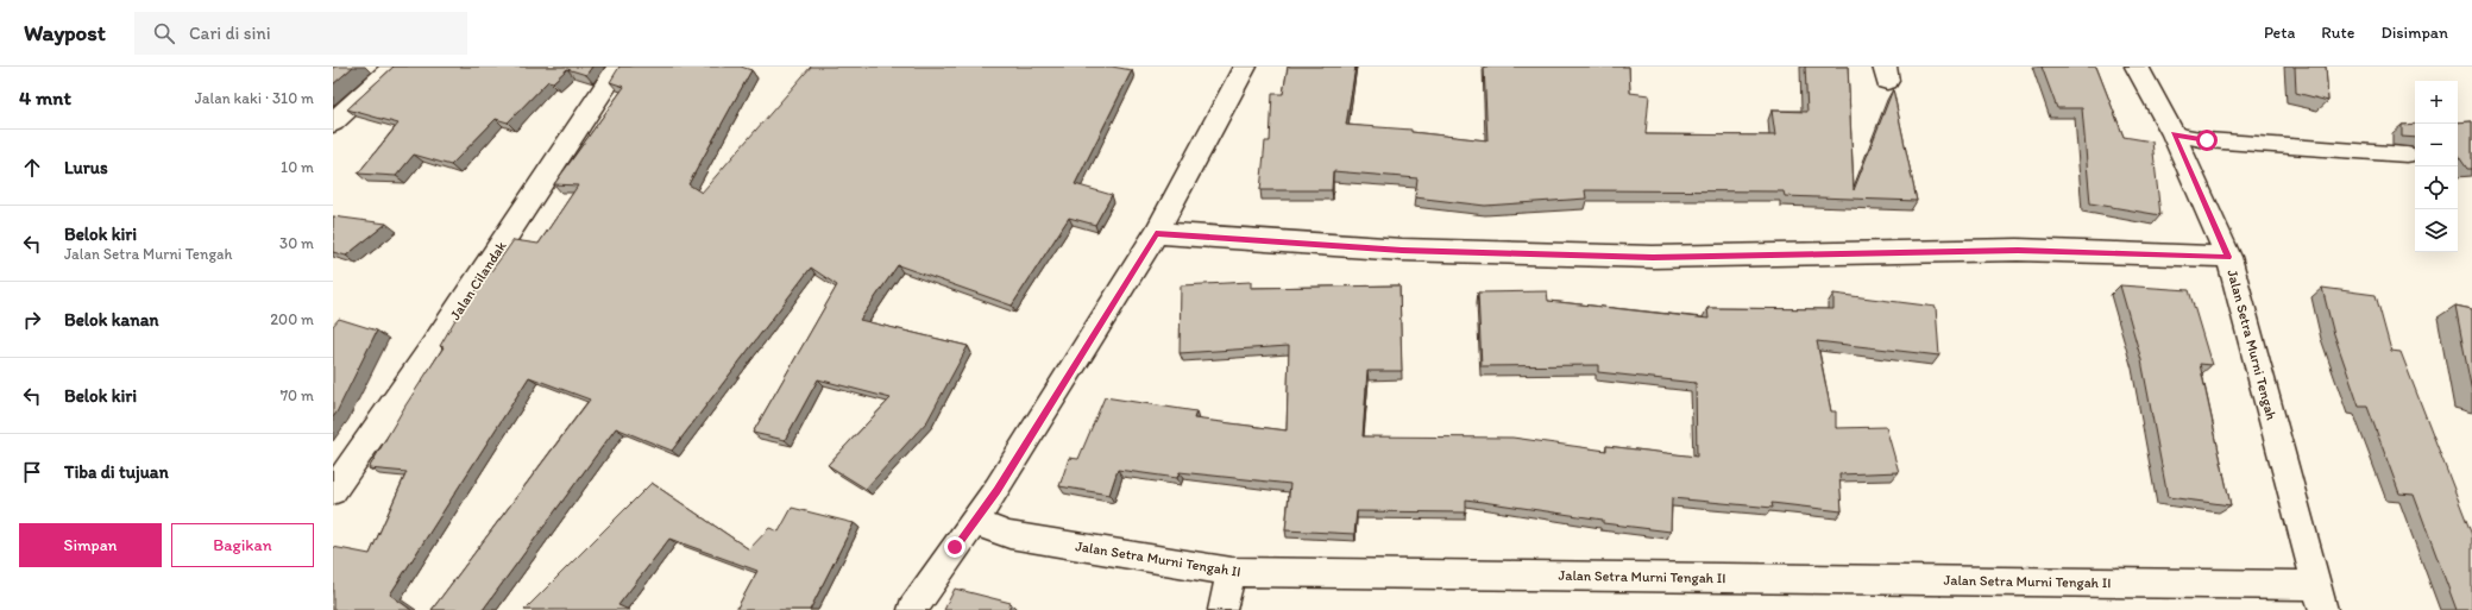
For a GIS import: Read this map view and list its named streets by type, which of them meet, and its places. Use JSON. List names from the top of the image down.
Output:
{
  "streets": {
    "street": ["Jalan Cilandak", "Jalan Setra Murni Tengah", "Jalan Setra Murni Tengah II"]
  },
  "crossings": [
    ["Jalan Setra Murni Tengah", "Jalan Setra Murni Tengah II"]
  ],
  "page": {
    "header": "Waypost",
    "search": "Cari di sini",
    "nav": ["Peta", "Rute", "Disimpan"],
    "heading": ["4 mnt", "Jalan kaki · 310 m"],
    "map_buttons": ["+", "−"],
    "list": [
      ["Lurus", "10 m"],
      ["Belok kiri", "Jalan Setra Murni Tengah", "30 m"],
      ["Belok kanan", "200 m"],
      ["Belok kiri", "70 m"],
      "Tiba di tujuan"
    ],
    "buttons": ["Simpan", "Bagikan"]
  }
}
